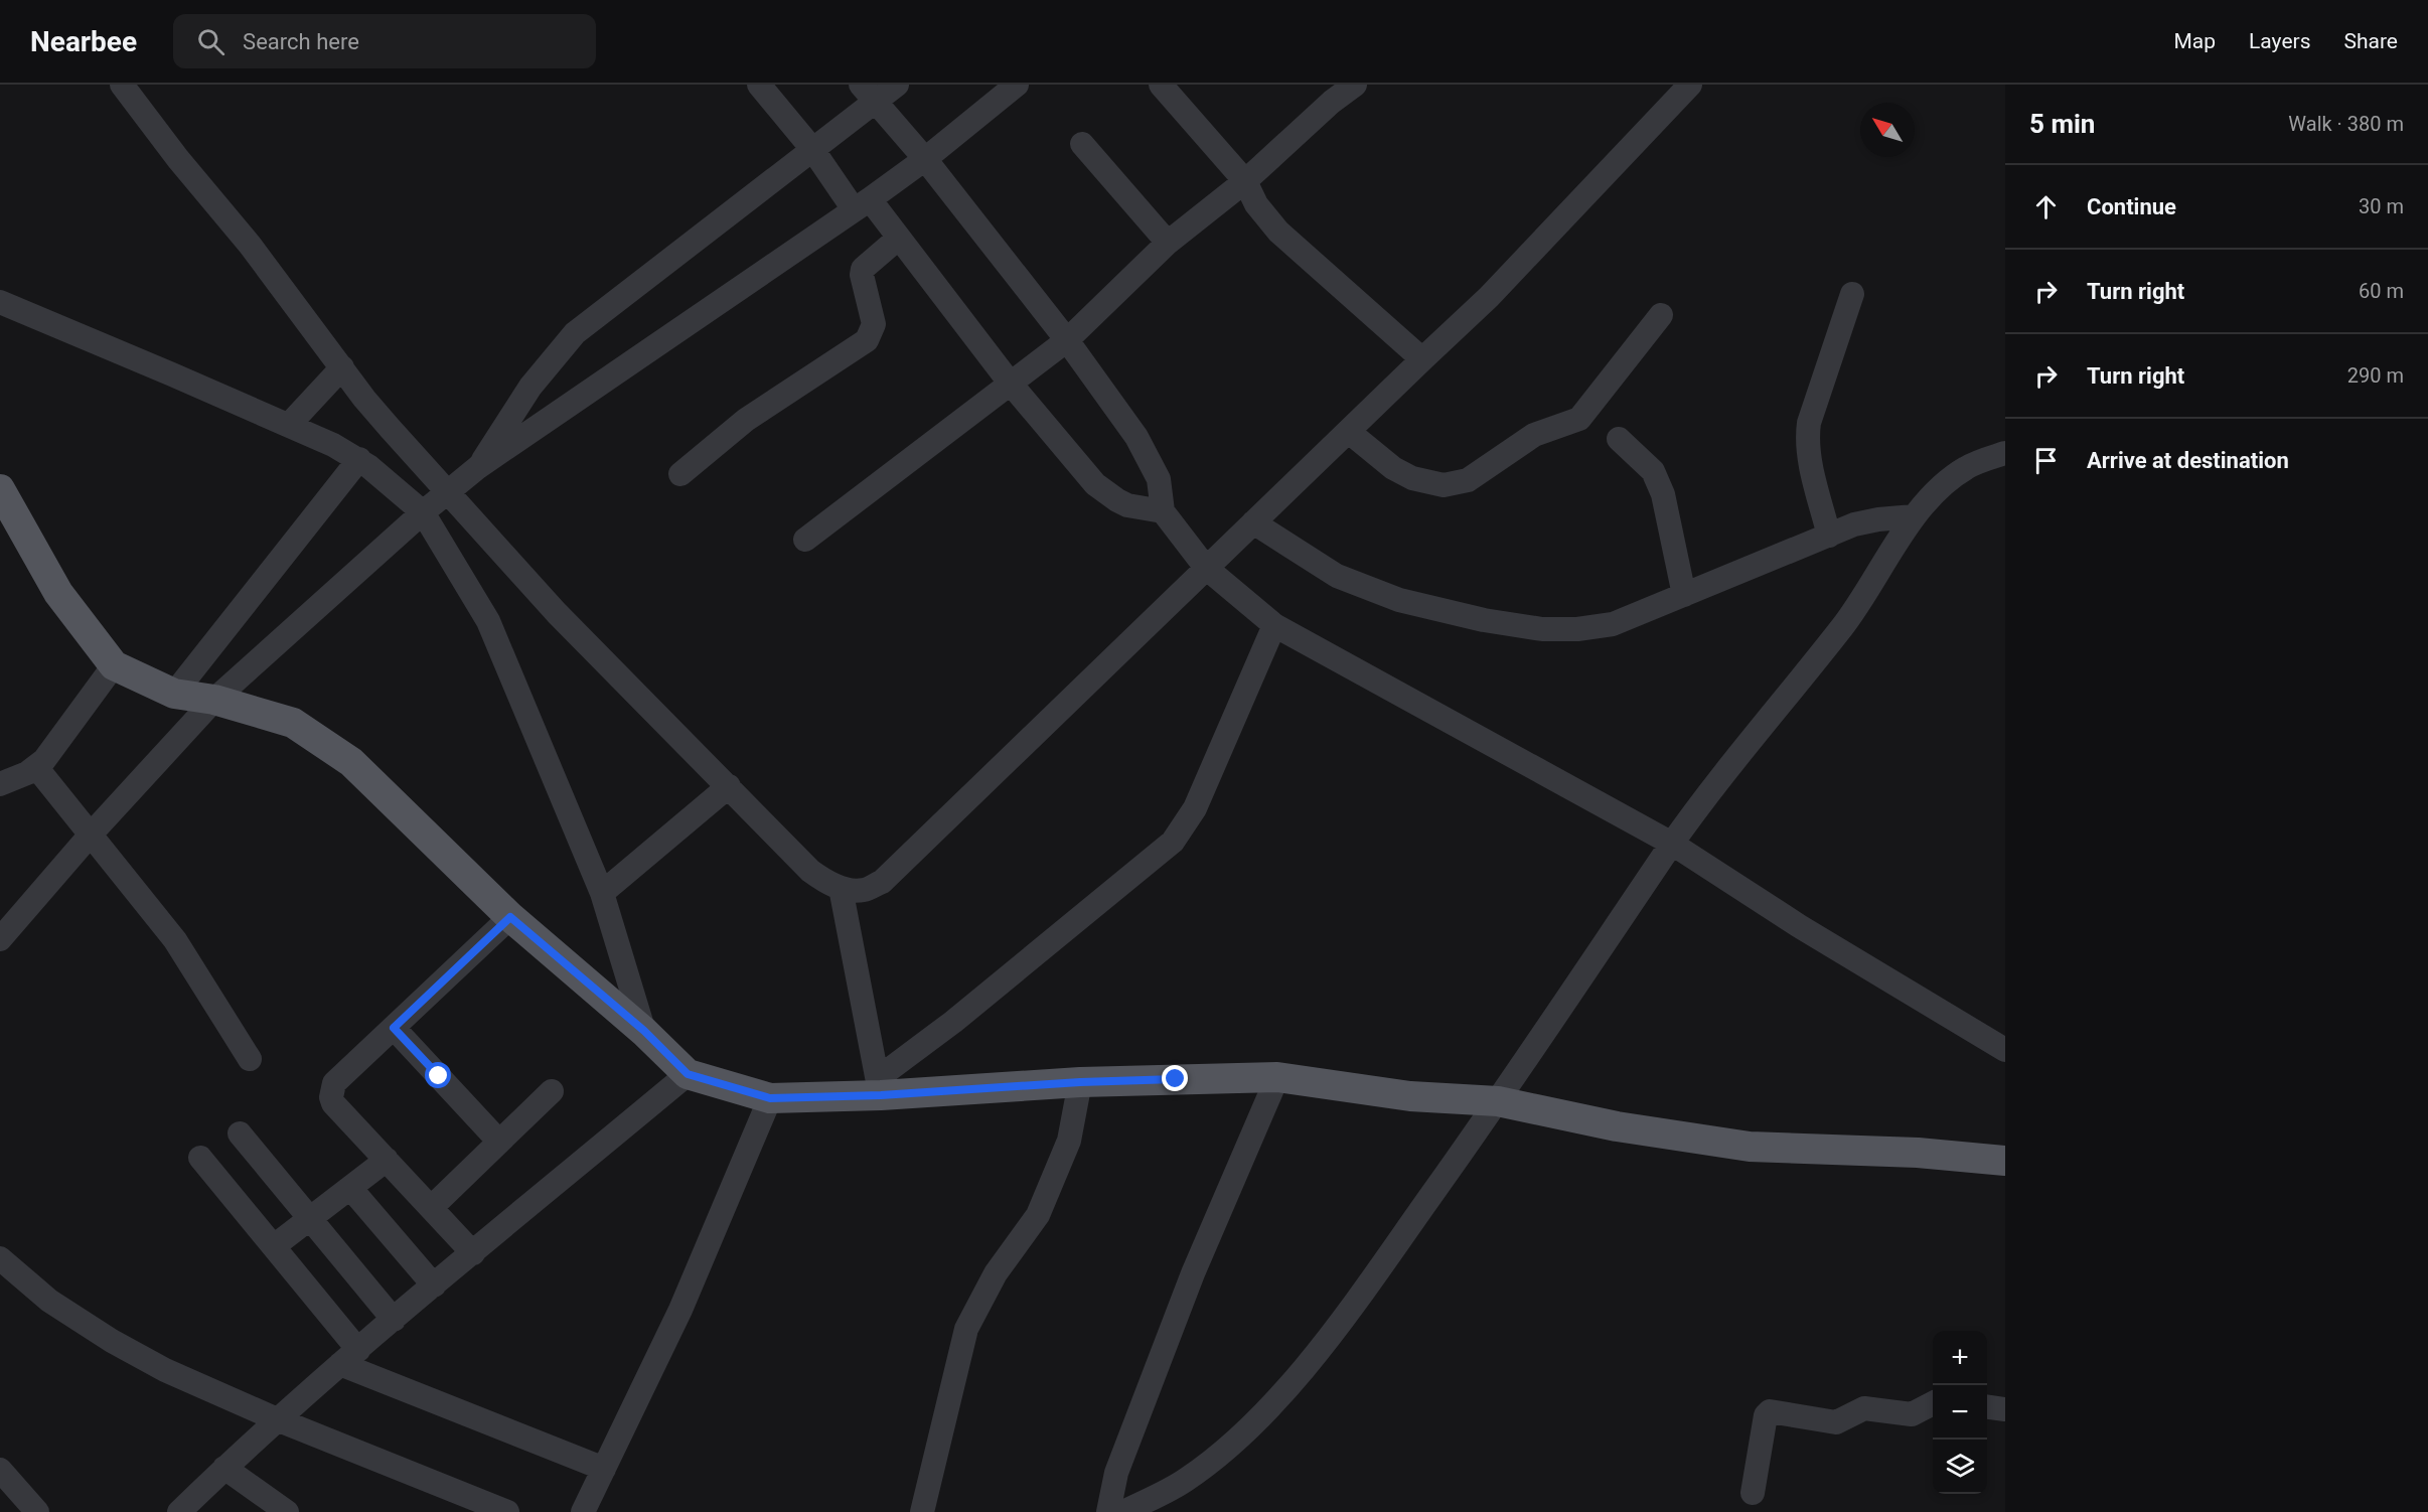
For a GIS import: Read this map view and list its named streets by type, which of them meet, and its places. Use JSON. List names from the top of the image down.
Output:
{
  "north": "top left",
  "page": {
    "header": "Nearbee",
    "search": "Search here",
    "nav": ["Map", "Layers", "Share"],
    "heading": ["5 min", "Walk · 380 m"],
    "list": [
      ["Continue", "30 m"],
      ["Turn right", "60 m"],
      ["Turn right", "290 m"],
      "Arrive at destination"
    ],
    "map_buttons": ["+", "−"]
  }
}
